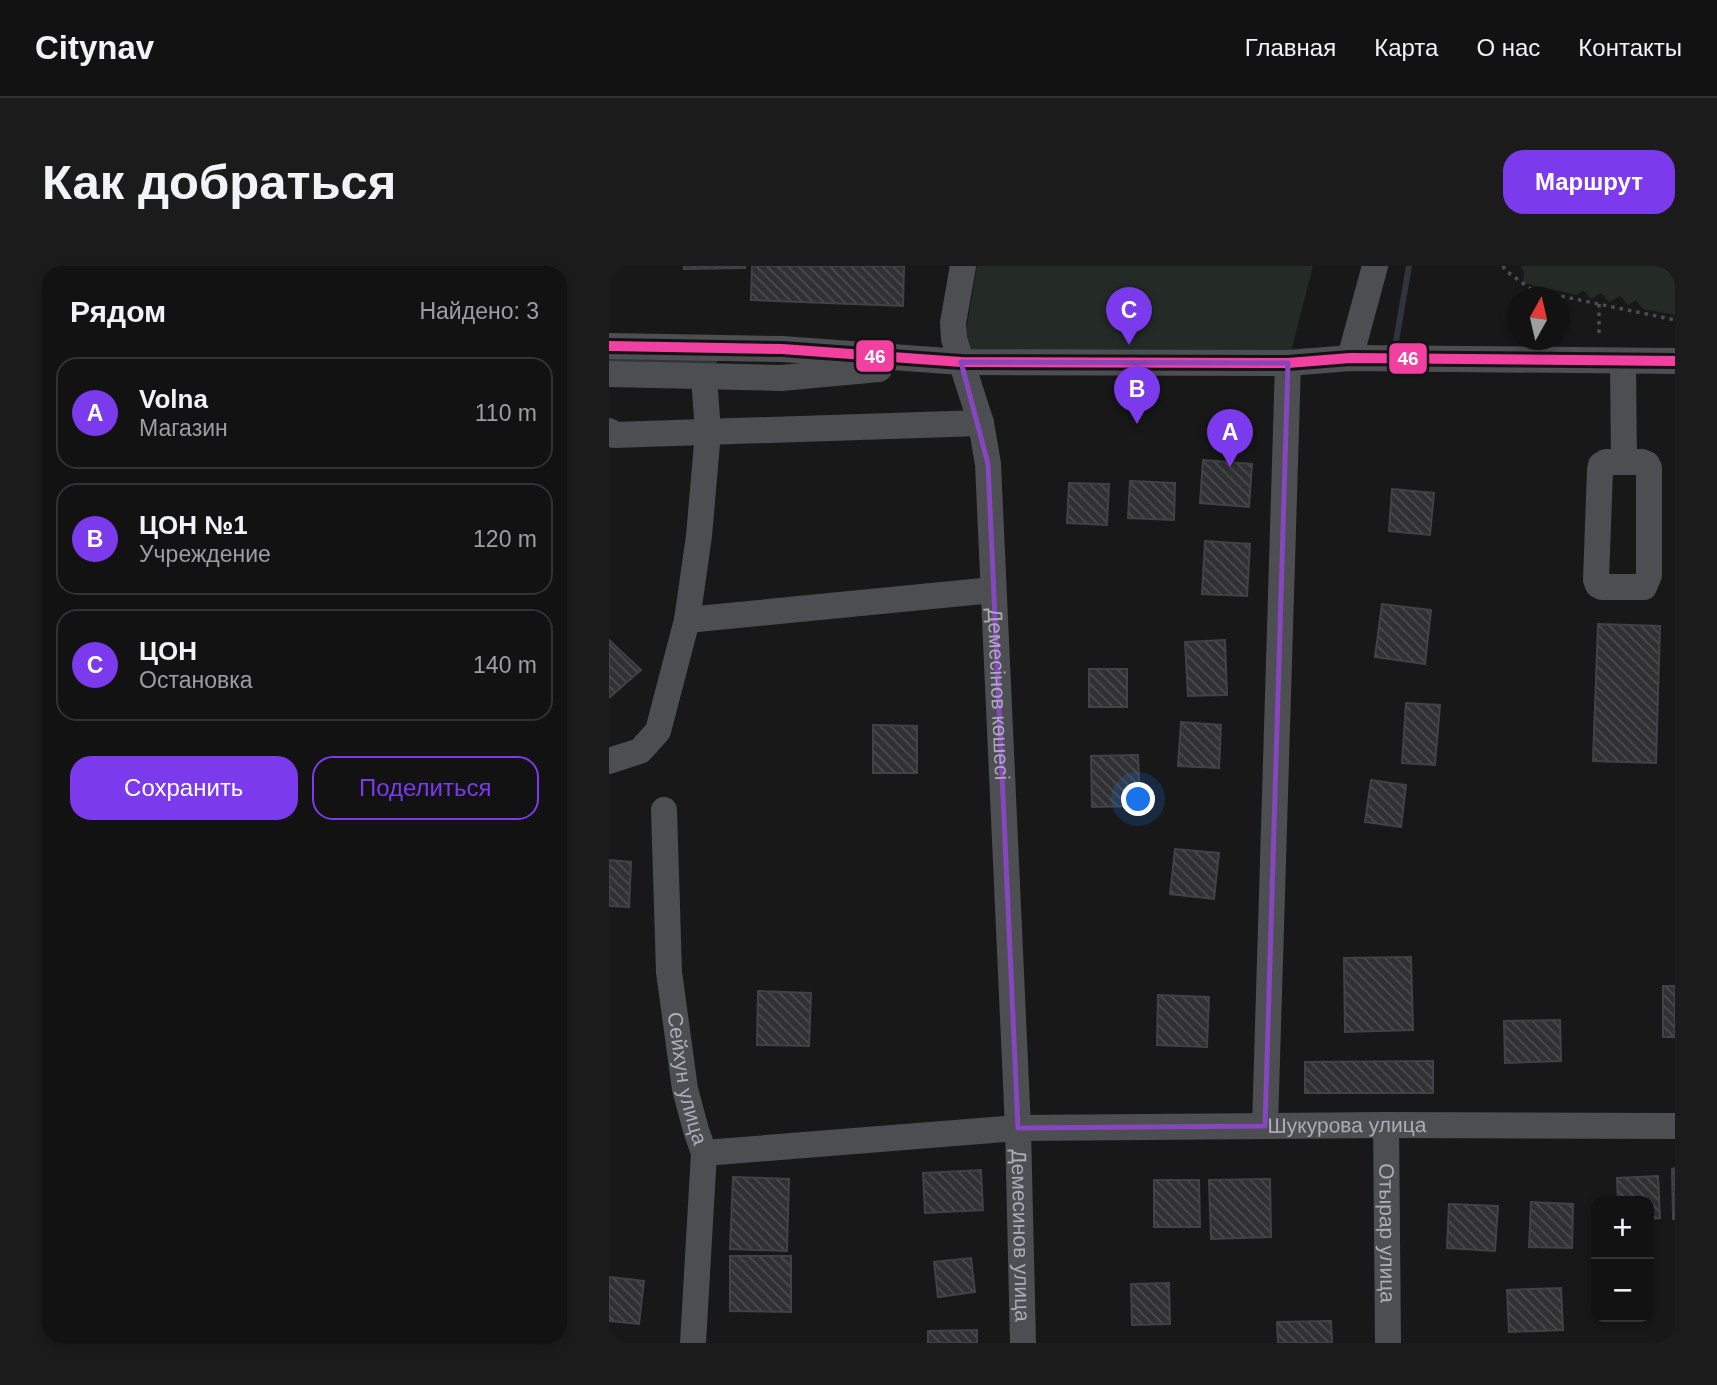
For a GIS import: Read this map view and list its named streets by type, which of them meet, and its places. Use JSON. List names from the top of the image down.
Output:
{
  "streets": {
    "street": [
      "Демесінов көшесі",
      "Сейхун улица",
      "Шукурова улица",
      "Отырар улица",
      "Демесинов улица"
    ]
  },
  "crossings": [
    ["Демесінов көшесі", "Шукурова улица"],
    ["Демесінов көшесі", "Демесинов улица"],
    ["Сейхун улица", "Шукурова улица"],
    ["Шукурова улица", "Отырар улица"],
    ["Шукурова улица", "Демесинов улица"]
  ],
  "lines": ["transit line 46"],
  "north": "top",
  "page": {
    "header": "Citynav",
    "nav": [
      "Главная",
      "Карта",
      "О нас",
      "Контакты"
    ],
    "buttons": [
      "Маршрут",
      ["Сохранить", "Поделиться"]
    ],
    "title": "Как добраться",
    "heading": ["Рядом", "Найдено: 3"],
    "pins": ["C", "B", "A"],
    "list": [
      {
        "mark": "A",
        "name": "Volna",
        "note": "Магазин",
        "value": "110 m"
      },
      {
        "mark": "B",
        "name": "ЦОН №1",
        "note": "Учреждение",
        "value": "120 m"
      },
      {
        "mark": "C",
        "name": "ЦОН",
        "note": "Остановка",
        "value": "140 m"
      }
    ],
    "map_buttons": ["+", "−"]
  }
}
